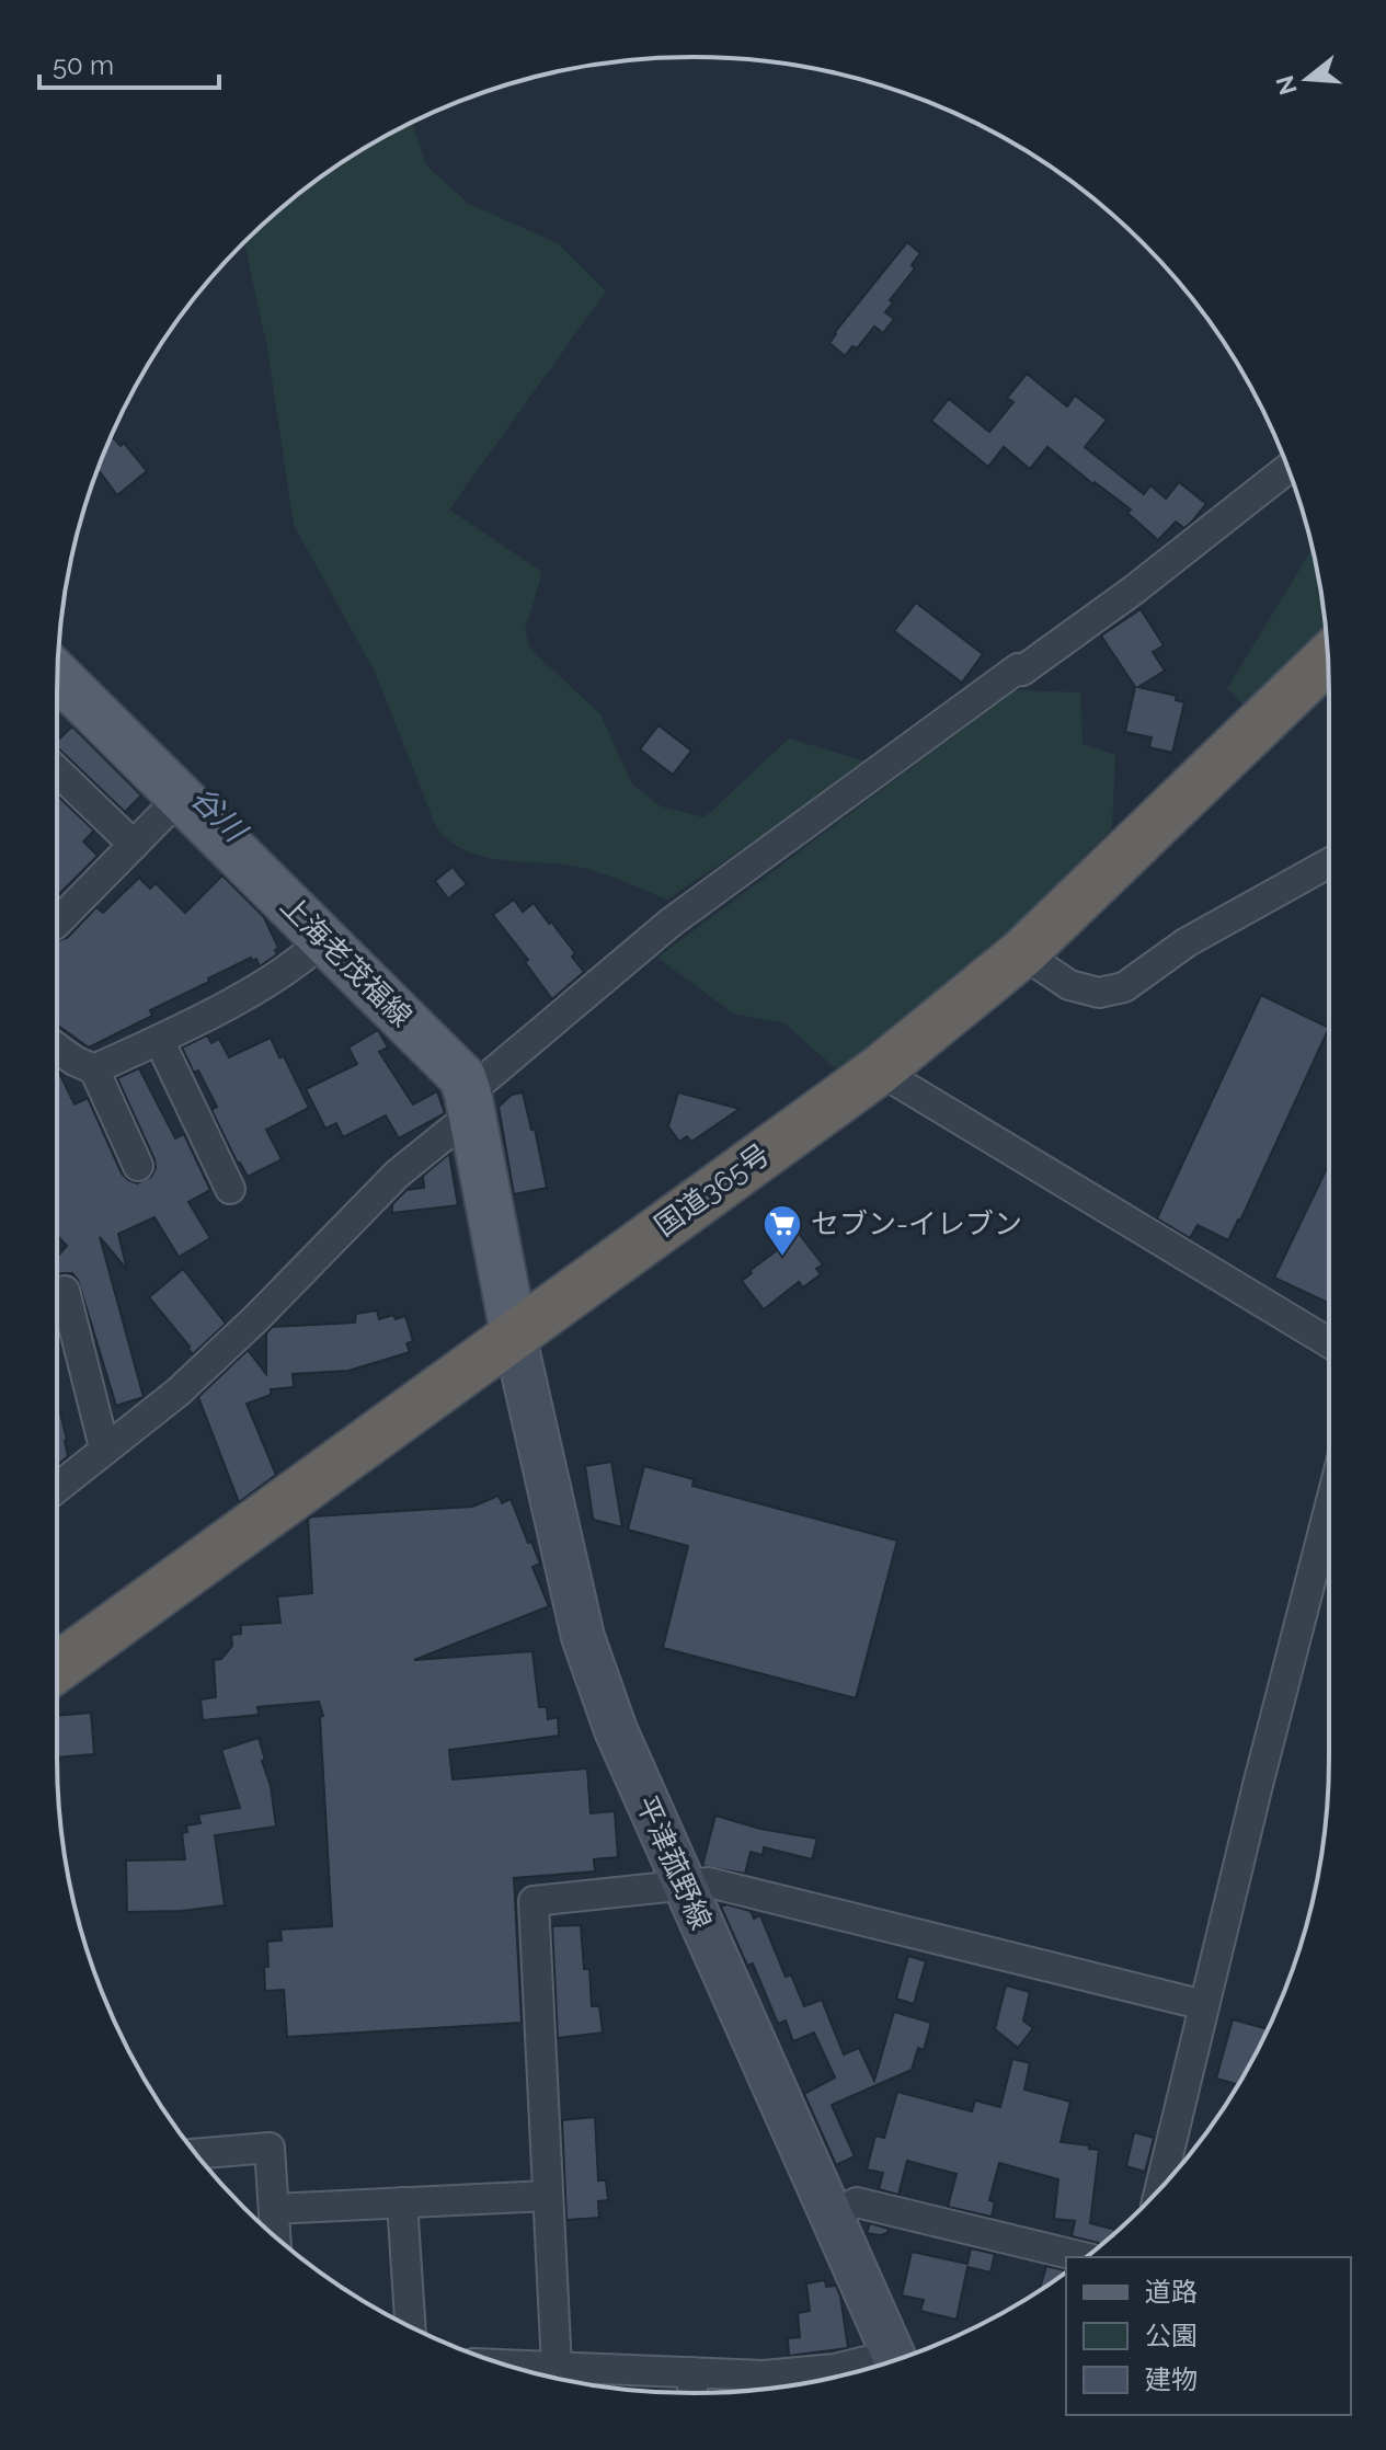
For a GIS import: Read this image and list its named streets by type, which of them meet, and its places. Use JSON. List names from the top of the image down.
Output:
{
  "streets": {
    "highway": ["国道365号"],
    "main road": ["上海老茂福線", "平津菰野線"]
  },
  "crossings": [
    ["上海老茂福線", "国道365号"],
    ["上海老茂福線", "平津菰野線"],
    ["国道365号", "平津菰野線"]
  ],
  "water": ["谷川"],
  "places": {
    "supermarket": ["セブン-イレブン"]
  },
  "legend": ["道路", "公園", "建物"],
  "scale_bar": "50 m",
  "north": "left"
}
